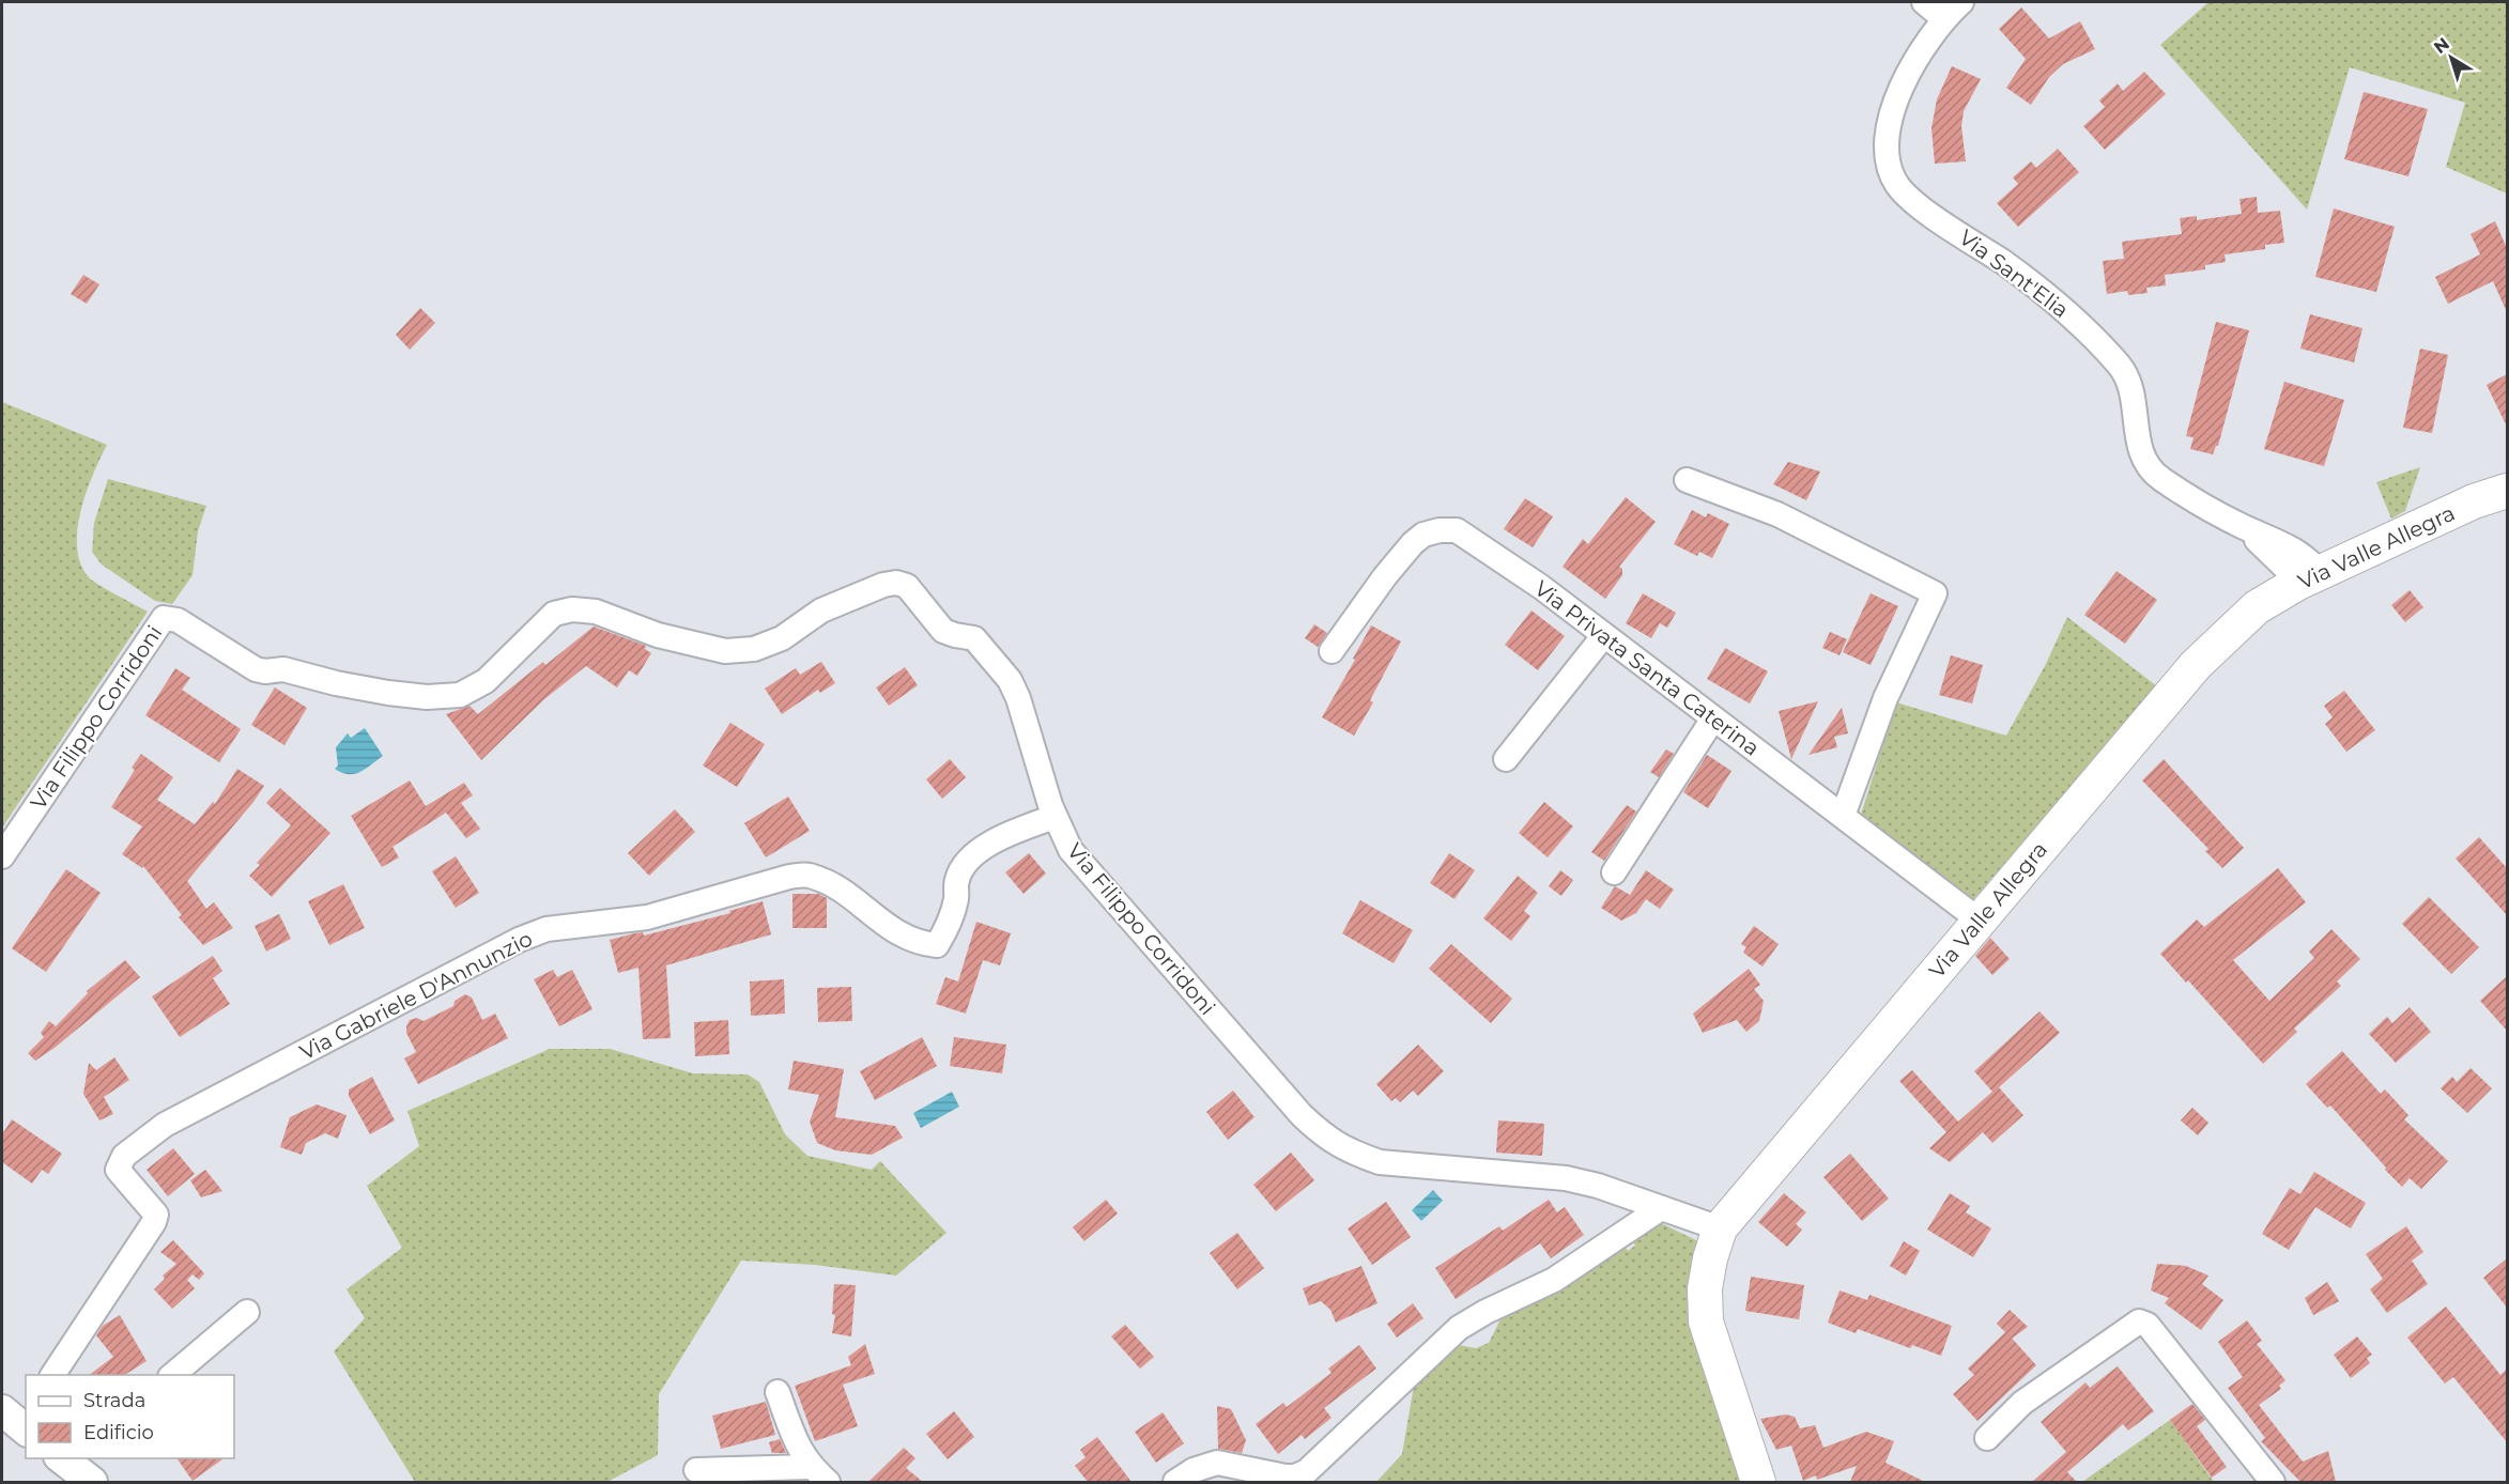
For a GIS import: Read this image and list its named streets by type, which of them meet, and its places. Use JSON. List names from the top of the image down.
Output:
{
  "streets": {
    "main road": ["Via Valle Allegra"],
    "street": [
      "Via Sant'Elia",
      "Via Privata Santa Caterina",
      "Via Filippo Corridoni",
      "Via Gabriele D'Annunzio"
    ]
  },
  "crossings": [
    ["Via Sant'Elia", "Via Valle Allegra"],
    ["Via Valle Allegra", "Via Privata Santa Caterina"],
    ["Via Valle Allegra", "Via Filippo Corridoni"],
    ["Via Filippo Corridoni", "Via Gabriele D'Annunzio"]
  ],
  "legend": ["Strada", "Edificio"],
  "north": "top left"
}
